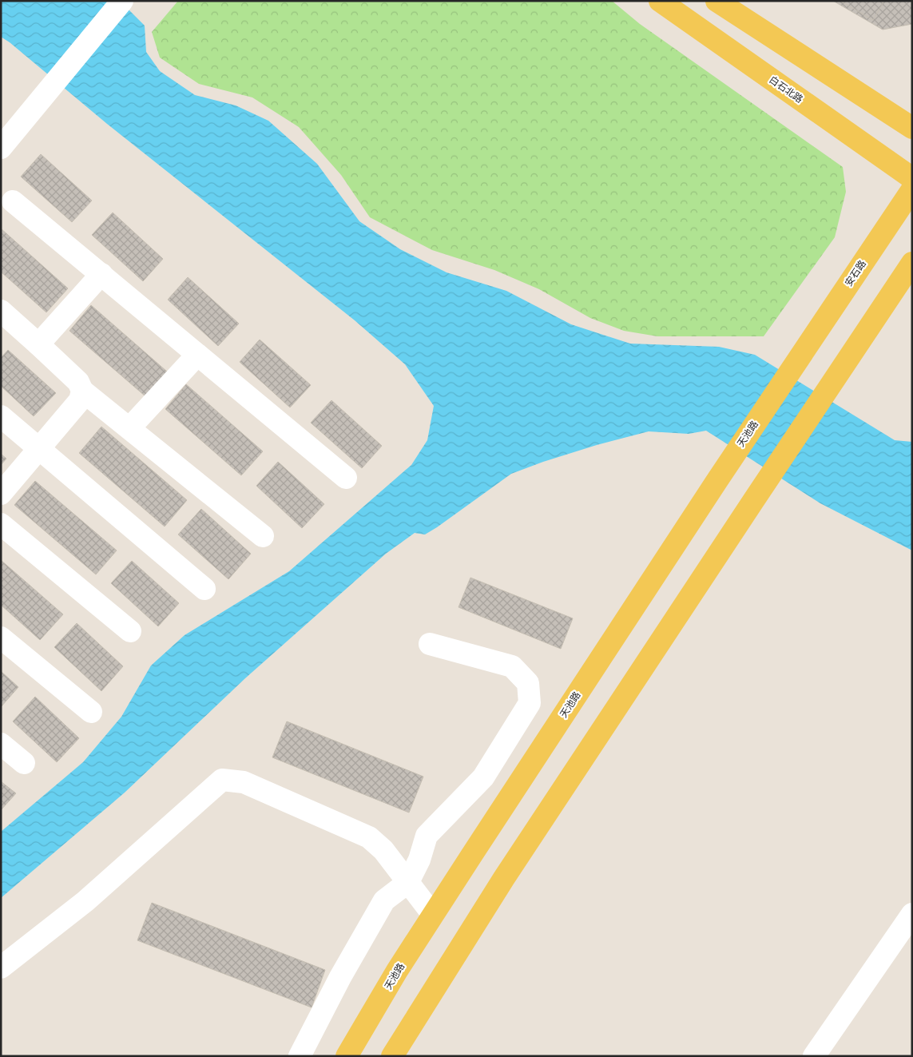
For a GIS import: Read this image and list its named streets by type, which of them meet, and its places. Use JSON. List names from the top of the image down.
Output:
{
  "streets": {
    "main road": ["白石北路", "安石路", "天池路"]
  },
  "crossings": [
    ["安石路", "天池路"]
  ]
}
